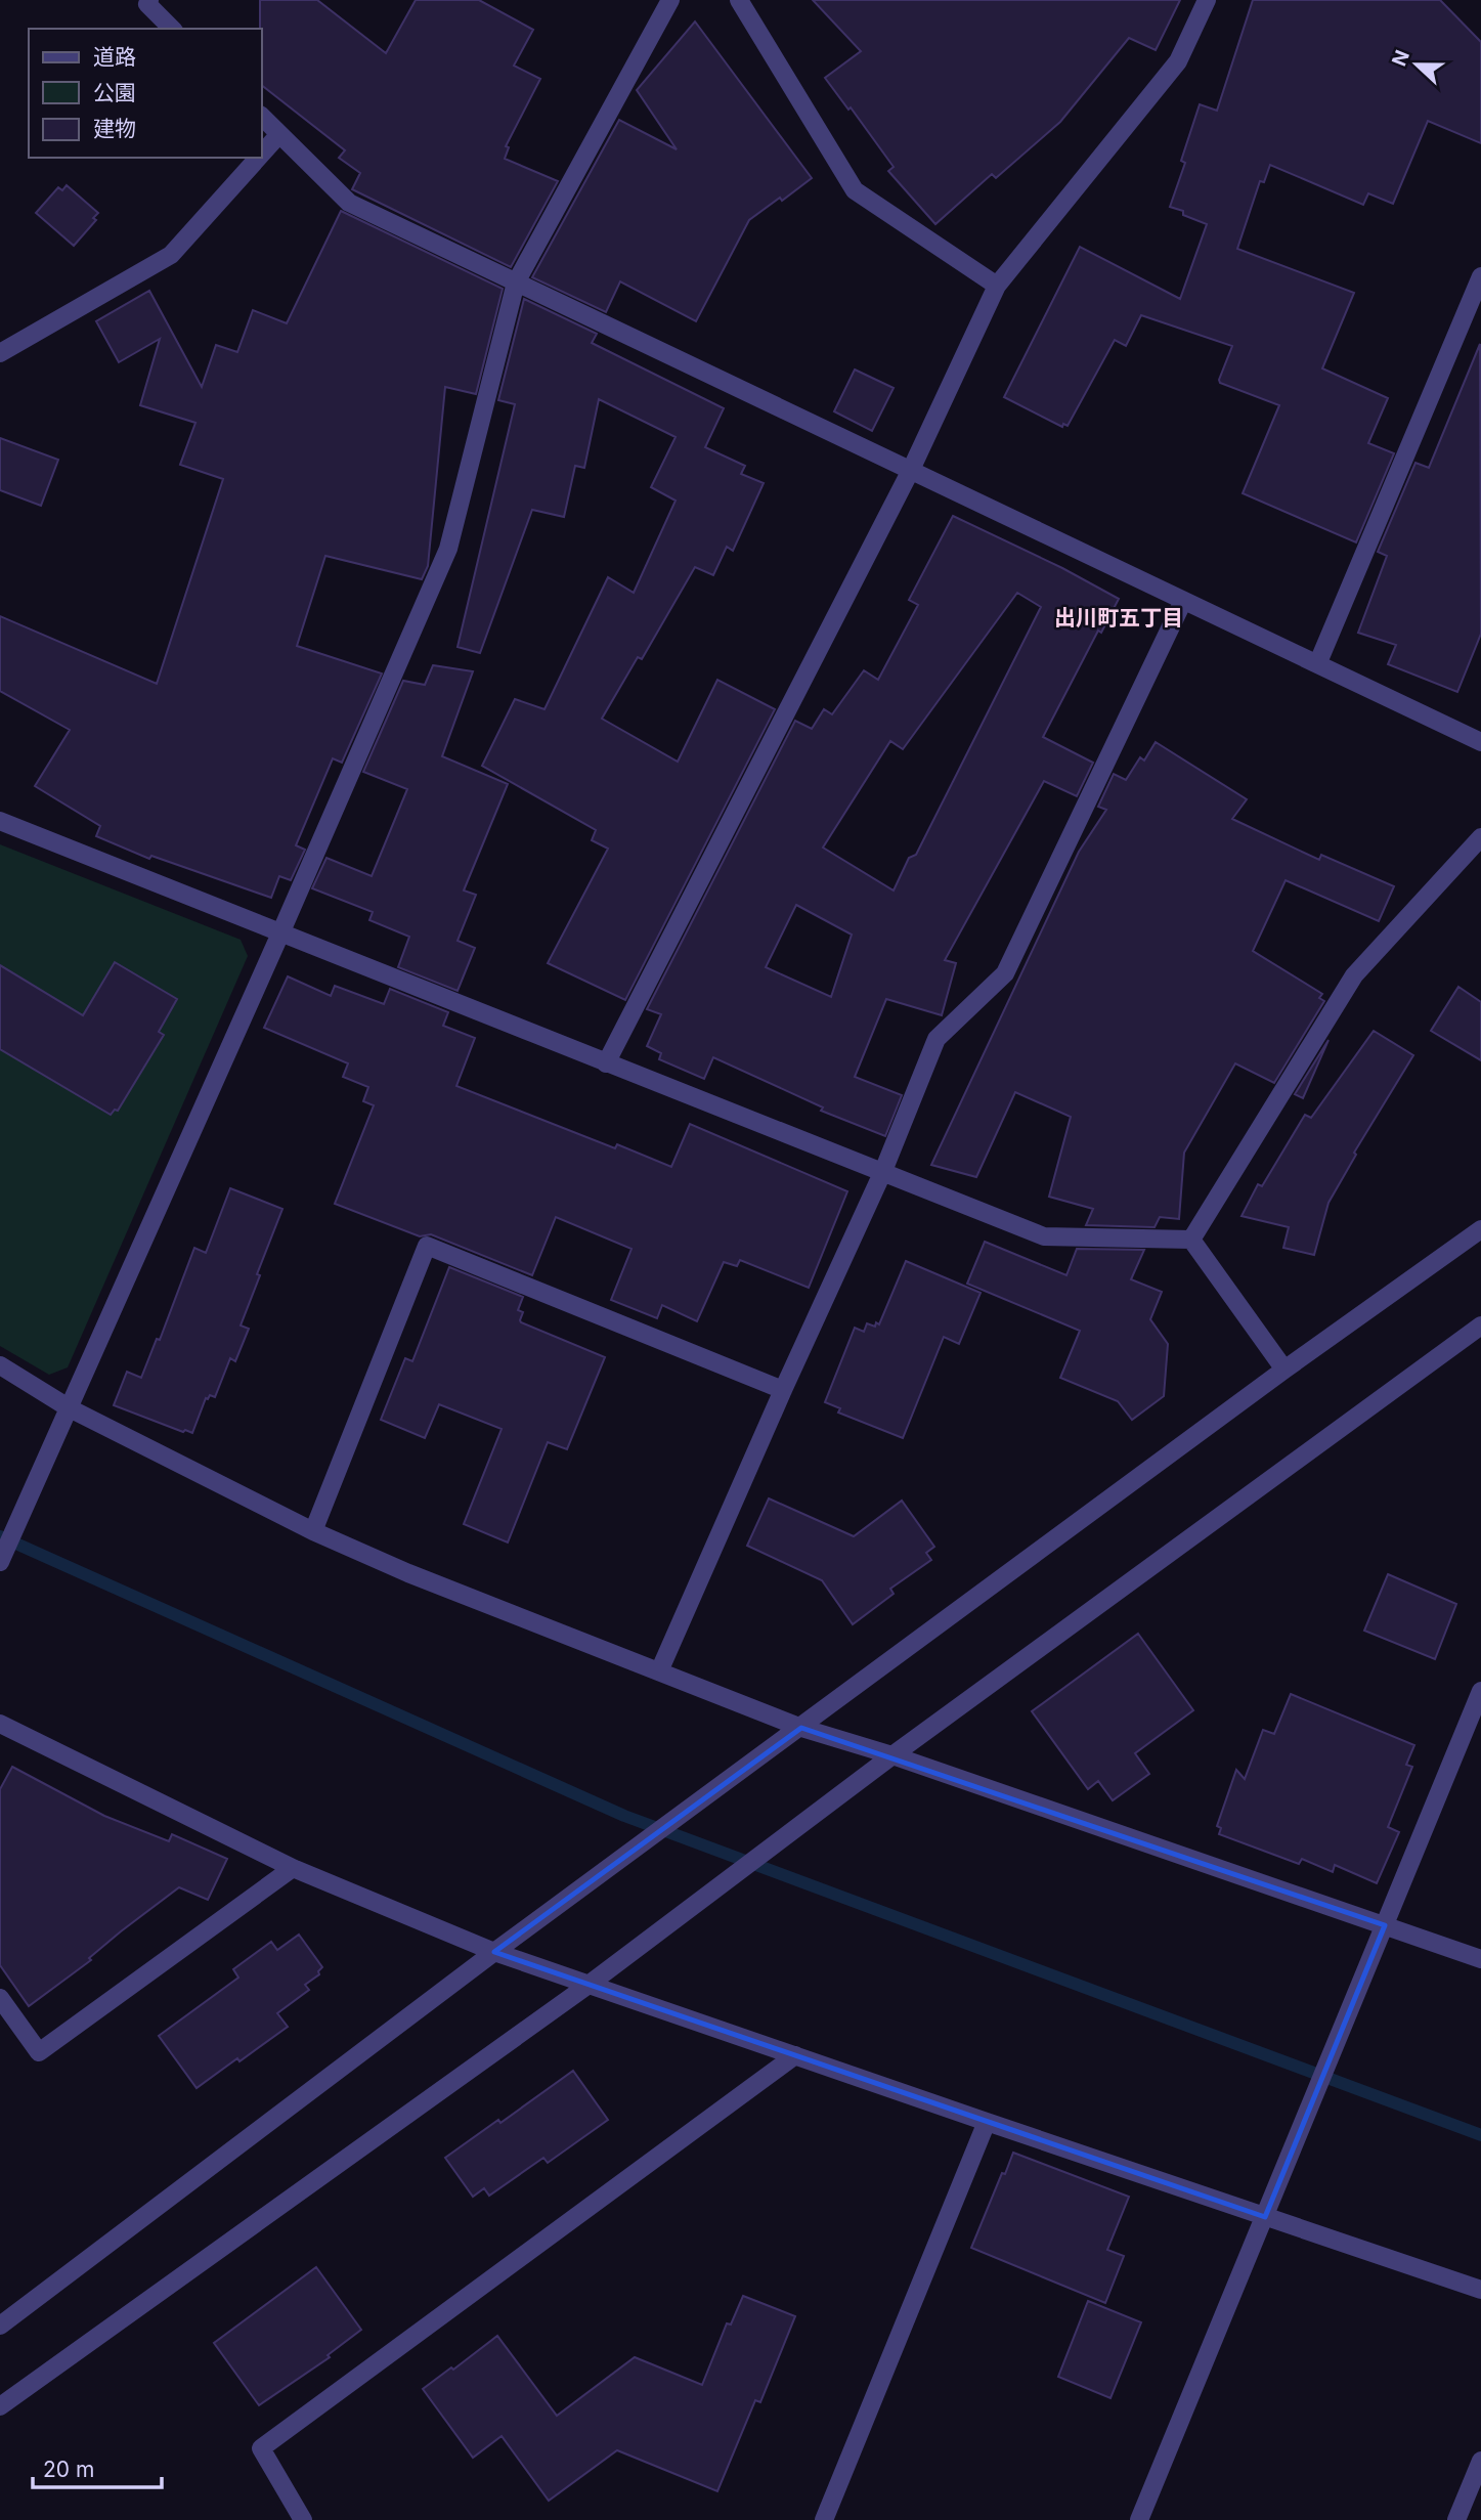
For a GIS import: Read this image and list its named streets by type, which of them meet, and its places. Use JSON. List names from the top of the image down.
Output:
{
  "districts": ["出川町五丁目"],
  "legend": ["道路", "公園", "建物"],
  "scale_bar": "20 m",
  "north": "left"
}
